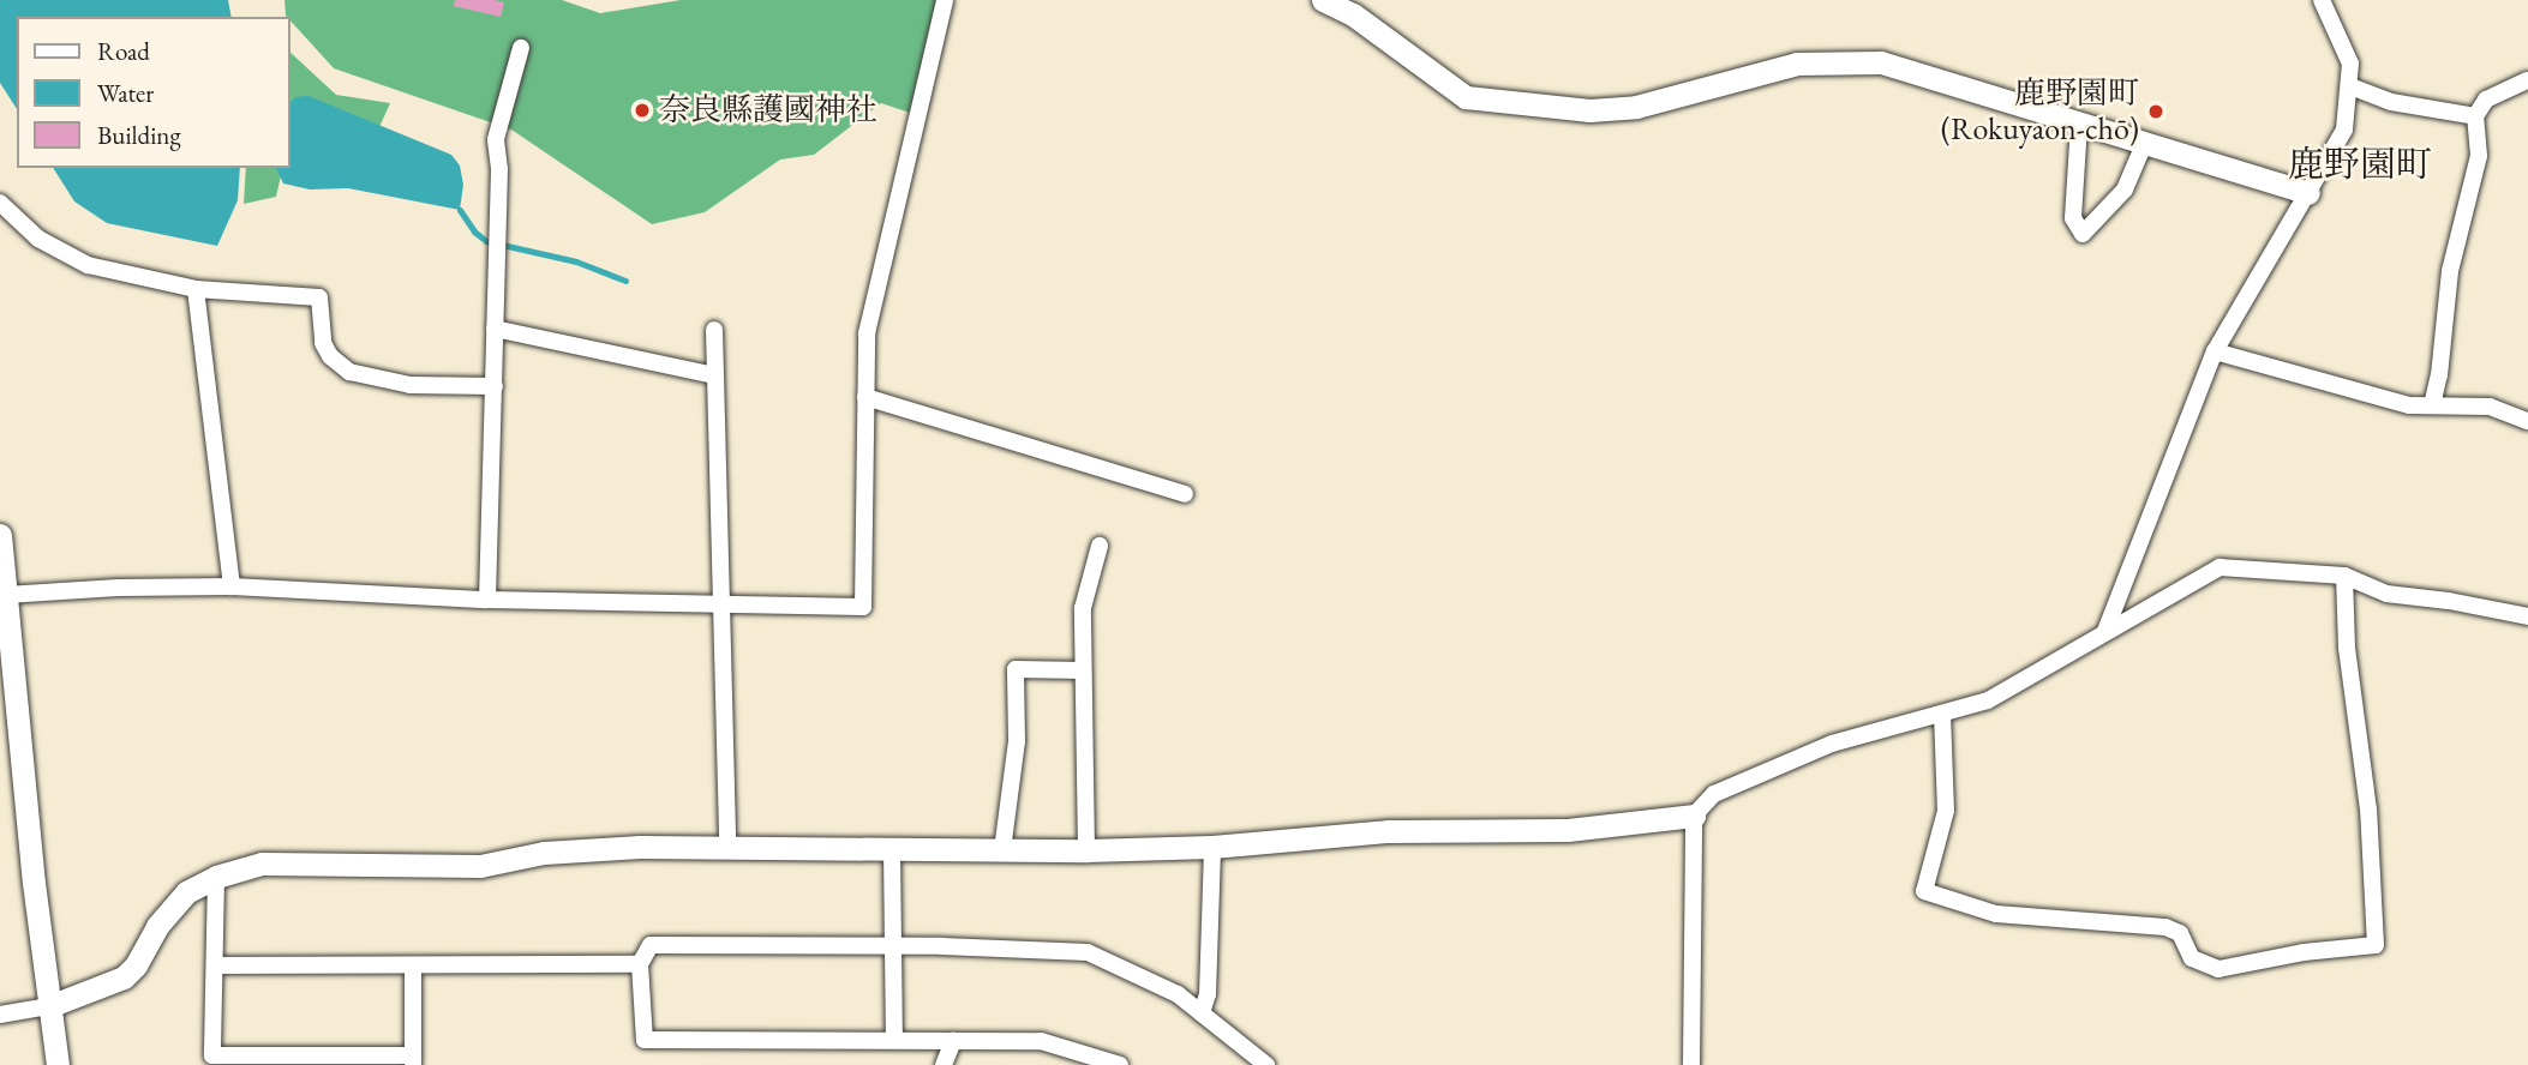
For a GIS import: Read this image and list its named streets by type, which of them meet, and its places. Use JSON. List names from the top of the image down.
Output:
{
  "districts": ["鹿野園町"],
  "places": ["奈良縣護國神社", "鹿野園町 (Rokuyaon-chō)"],
  "legend": ["Road", "Water", "Building"]
}
